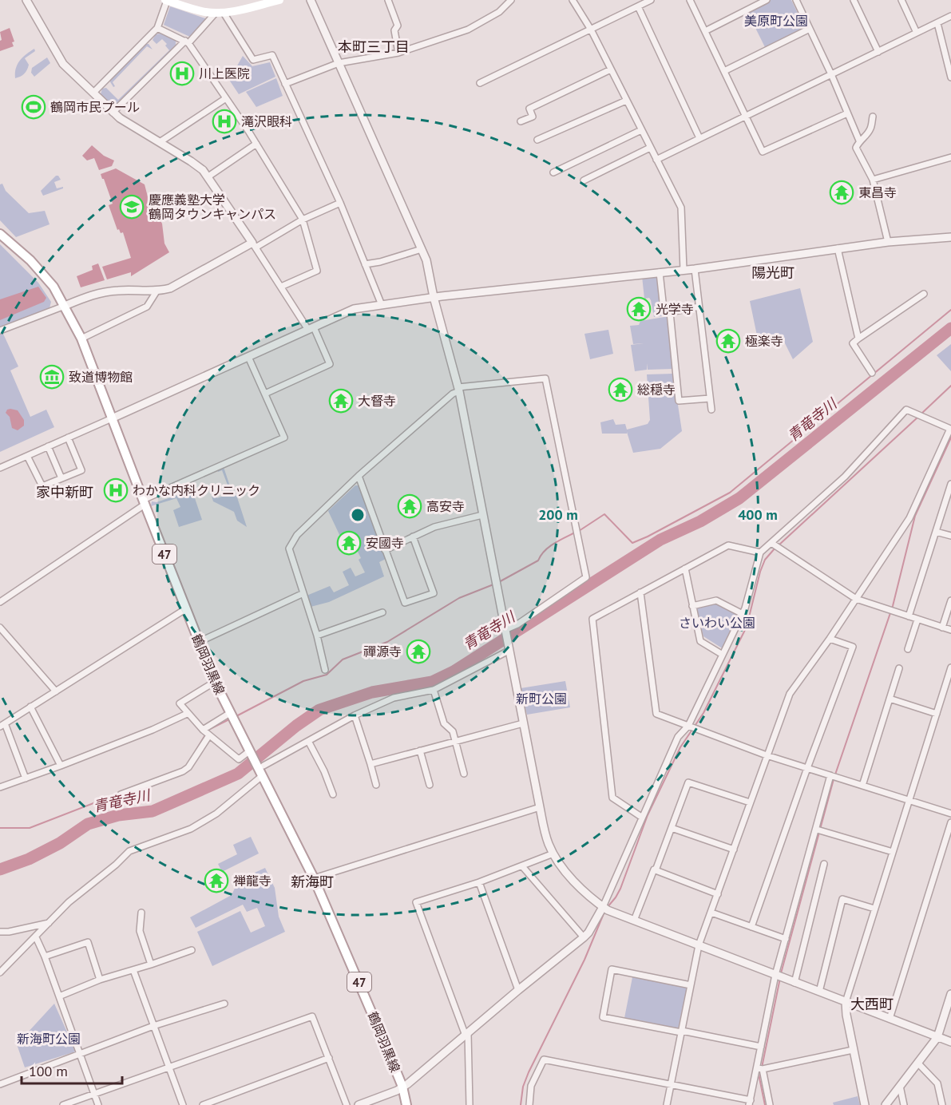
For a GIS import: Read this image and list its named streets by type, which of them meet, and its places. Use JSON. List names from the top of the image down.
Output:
{
  "streets": {
    "main road": ["47", "鶴岡羽黒線"]
  },
  "districts": [
    "本町三丁目",
    "陽光町",
    "家中新町",
    "新海町",
    "大西町"
  ],
  "water": ["青竜寺川"],
  "parks": [
    "美原町公園",
    "さいわい公園",
    "新町公園",
    "新海町公園"
  ],
  "places": {
    "hospital": ["川上医院", "滝沢眼科", "わかな内科クリニック"],
    "sports": ["鶴岡市民プール"],
    "temple": [
      "東昌寺",
      "光学寺",
      "極楽寺",
      "総穏寺",
      "大督寺",
      "高安寺",
      "安國寺",
      "禪源寺",
      "禅龍寺"
    ],
    "school or university": ["慶應義塾大学 鶴岡タウンキャンパス"],
    "museum": ["致道博物館"]
  },
  "scale_bar": "100 m",
  "rings": ["200 m", "400 m"]
}
